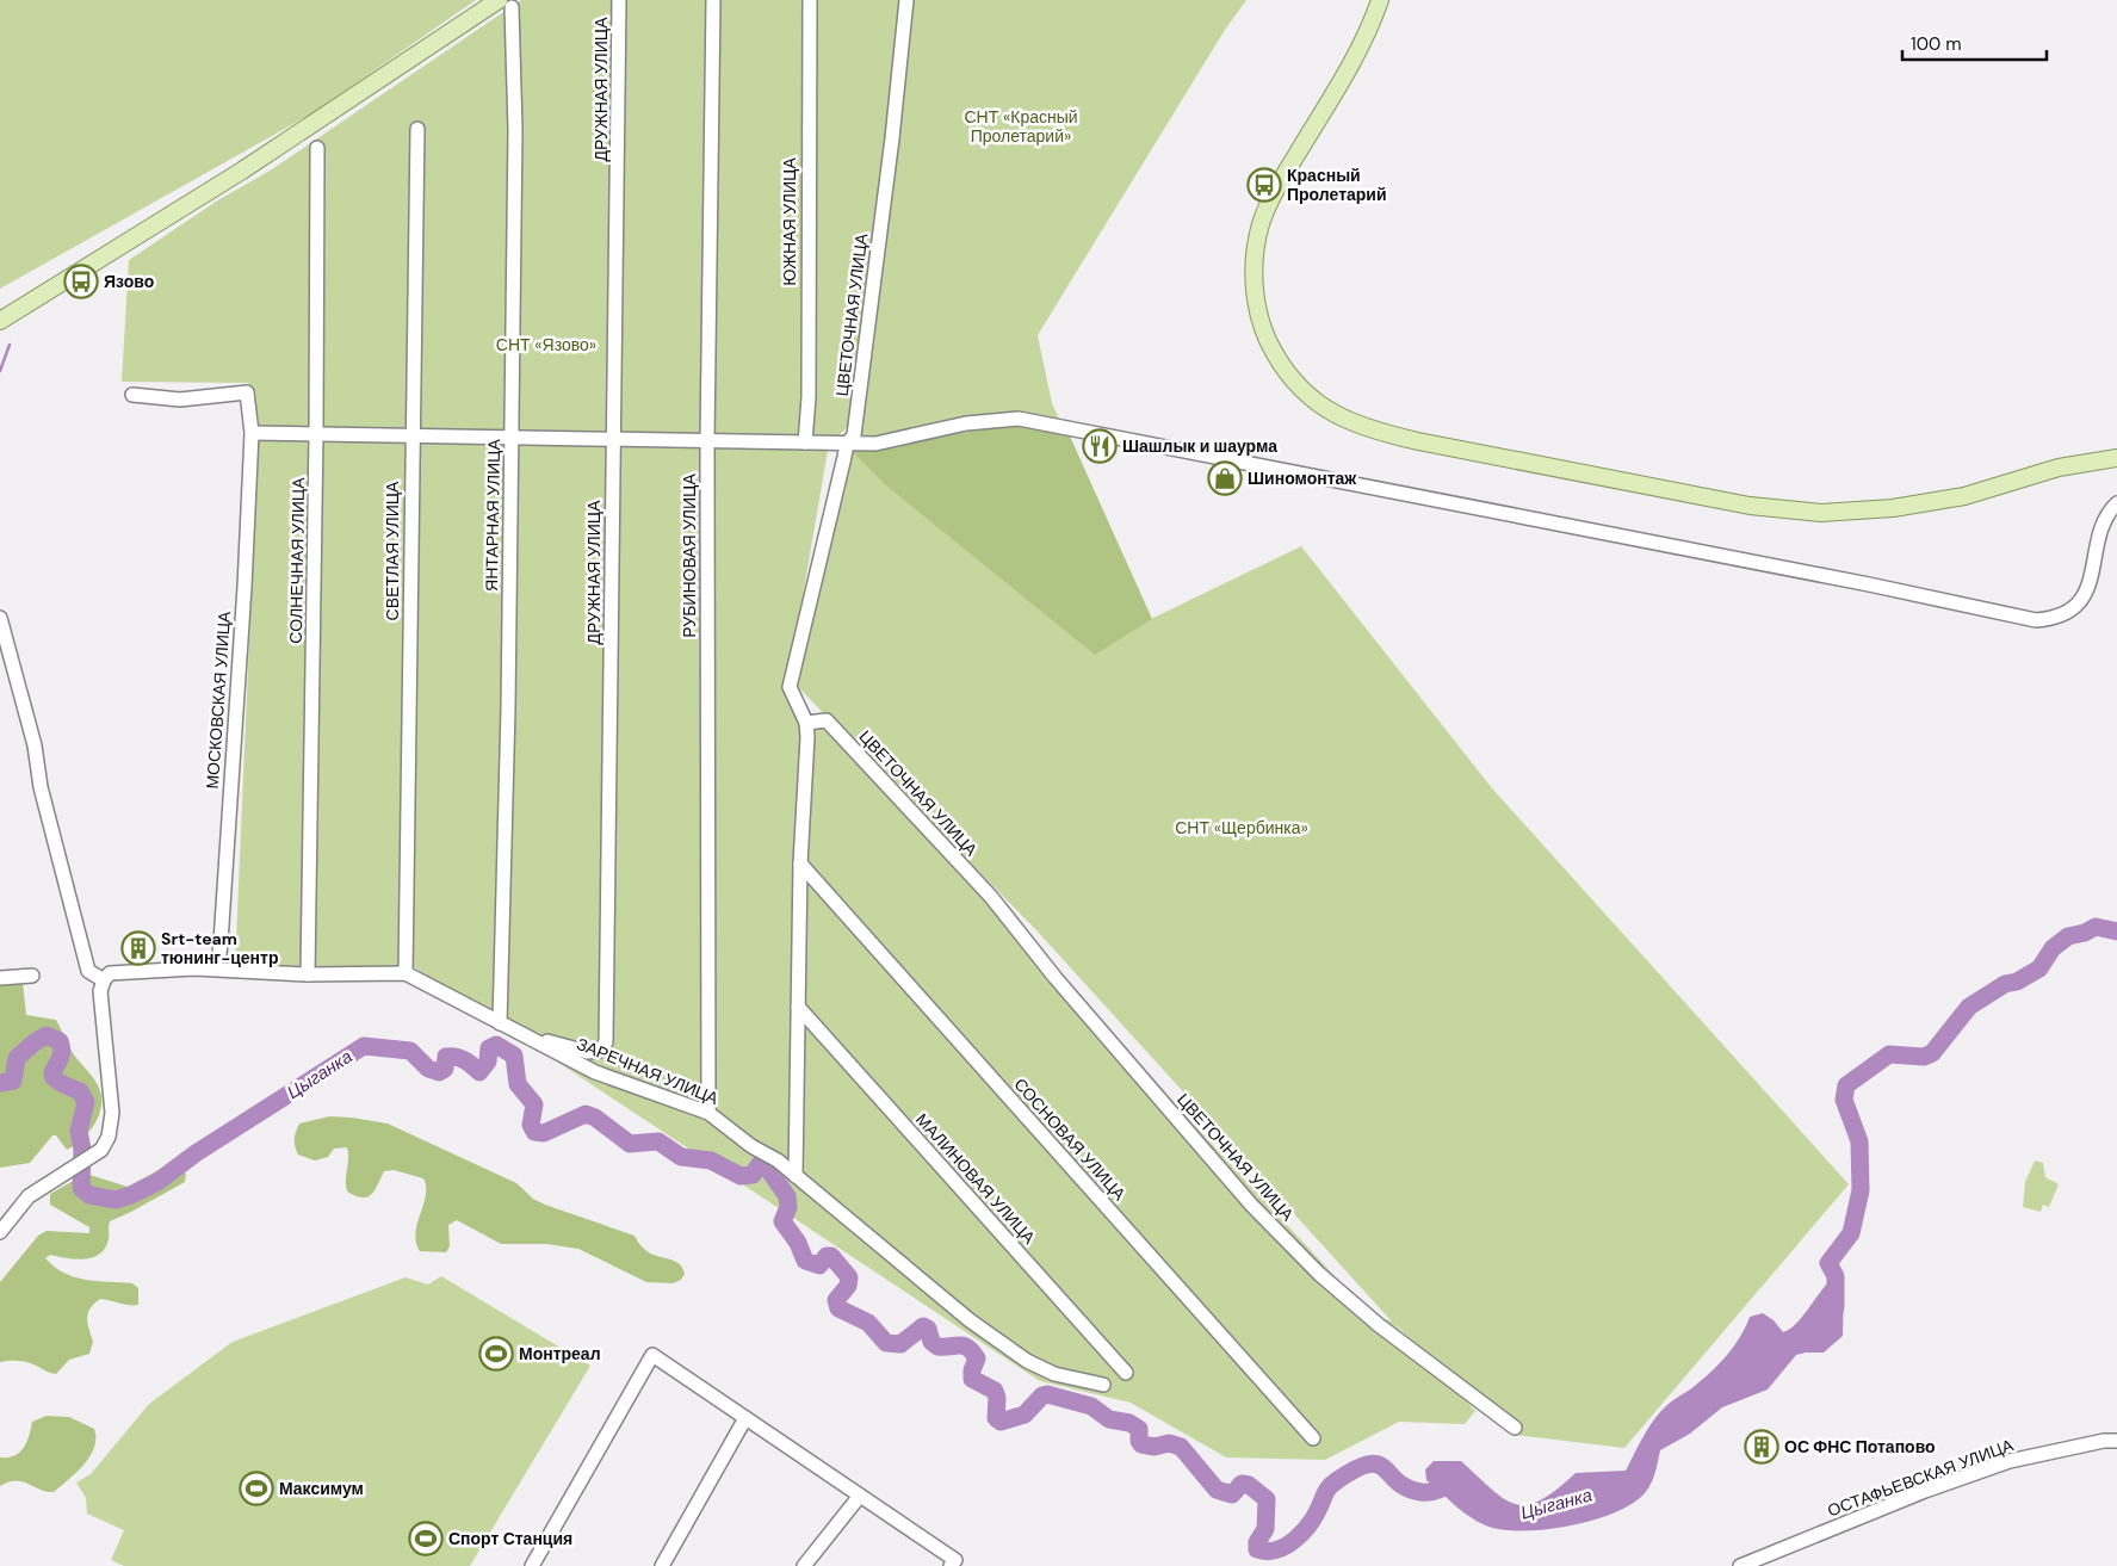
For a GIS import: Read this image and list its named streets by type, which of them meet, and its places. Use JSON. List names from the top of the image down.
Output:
{
  "streets": {
    "street": [
      "ДРУЖНАЯ УЛИЦА",
      "ЮЖНАЯ УЛИЦА",
      "ЦВЕТОЧНАЯ УЛИЦА",
      "ЯНТАРНАЯ УЛИЦА",
      "СВЕТЛАЯ УЛИЦА",
      "РУБИНОВАЯ УЛИЦА",
      "СОЛНЕЧНАЯ УЛИЦА",
      "МОСКОВСКАЯ УЛИЦА",
      "ЗАРЕЧНАЯ УЛИЦА",
      "СОСНОВАЯ УЛИЦА",
      "МАЛИНОВАЯ УЛИЦА",
      "ОСТАФЬЕВСКАЯ УЛИЦА"
    ]
  },
  "crossings": [
    ["ДРУЖНАЯ УЛИЦА", "ЯНТАРНАЯ УЛИЦА"],
    ["ДРУЖНАЯ УЛИЦА", "ЗАРЕЧНАЯ УЛИЦА"],
    ["ЯНТАРНАЯ УЛИЦА", "ЗАРЕЧНАЯ УЛИЦА"],
    ["СВЕТЛАЯ УЛИЦА", "ЗАРЕЧНАЯ УЛИЦА"],
    ["РУБИНОВАЯ УЛИЦА", "ЗАРЕЧНАЯ УЛИЦА"],
    ["СОЛНЕЧНАЯ УЛИЦА", "ЗАРЕЧНАЯ УЛИЦА"],
    ["МОСКОВСКАЯ УЛИЦА", "ЗАРЕЧНАЯ УЛИЦА"]
  ],
  "water": ["Цыганка"],
  "parks": ["СНТ «Красный Пролетарий»", "СНТ «Язово»", "СНТ «Щербинка»"],
  "places": {
    "bus stop": ["Красный Пролетарий", "Язово"],
    "restaurant": ["Шашлык и шаурма"],
    "shop": ["Шиномонтаж"],
    "building": ["Srt-team тюнинг-центр", "ОС ФНС Потапово"],
    "sports": ["Монтреал", "Максимум", "Спорт Станция"]
  },
  "scale_bar": "100 m"
}
